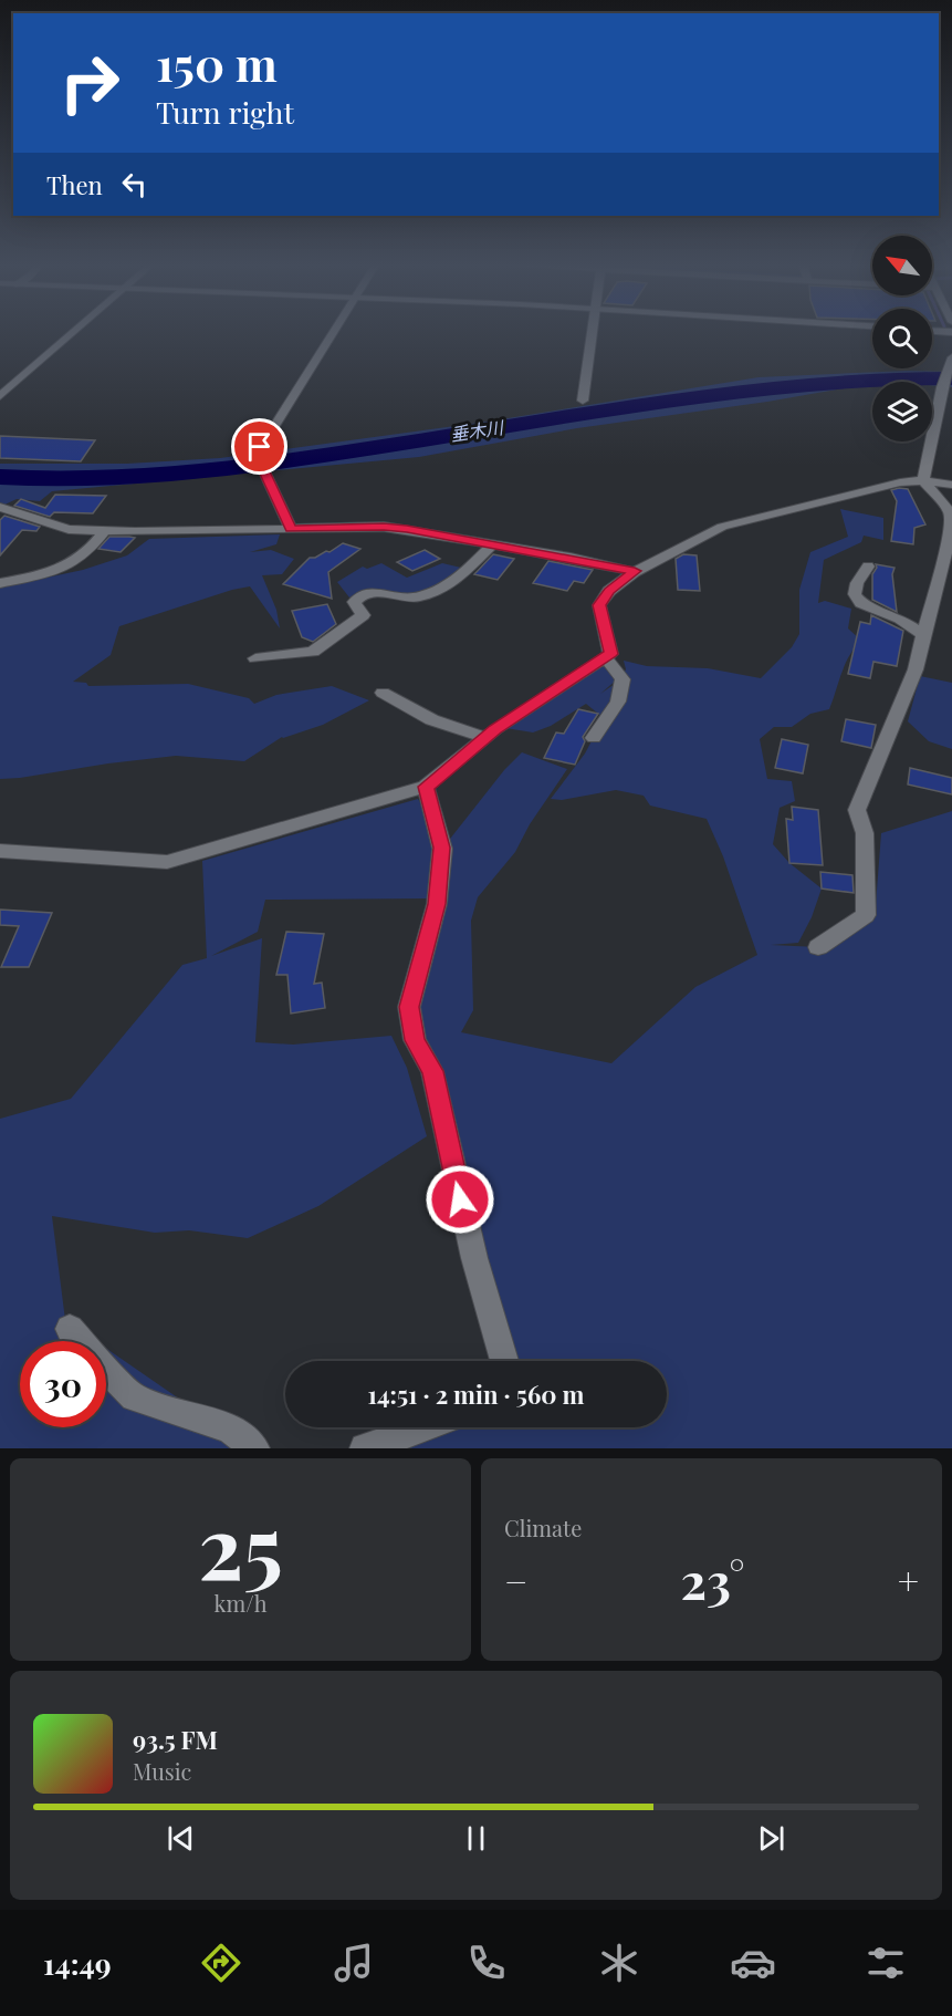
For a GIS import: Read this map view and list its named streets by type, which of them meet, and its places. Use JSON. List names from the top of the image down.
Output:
{
  "water": ["垂木川"],
  "north": "top left",
  "page": {
    "turn": ["150 m", "Turn right"],
    "then": "Then",
    "limit": "30",
    "trip": "14:51 · 2 min · 560 m",
    "tile": [
      ["25", "km/h"],
      "Climate"
    ],
    "heat": ["−", "23°", "+"],
    "song": ["93.5 FM", "Music"],
    "tabs": "14:49"
  }
}
